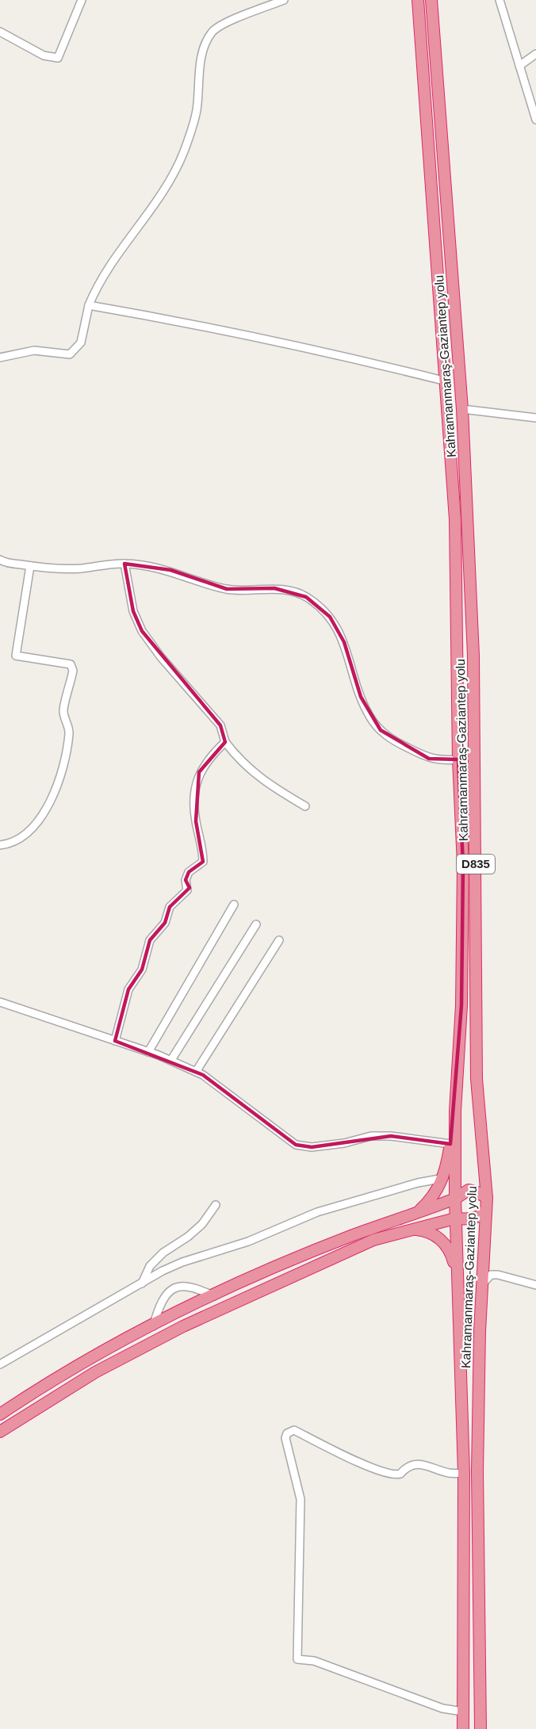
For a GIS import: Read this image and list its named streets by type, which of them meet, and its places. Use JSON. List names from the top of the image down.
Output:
{
  "streets": {
    "highway": ["Kahramanmaraş-Gaziantep yolu", "D835"]
  }
}
